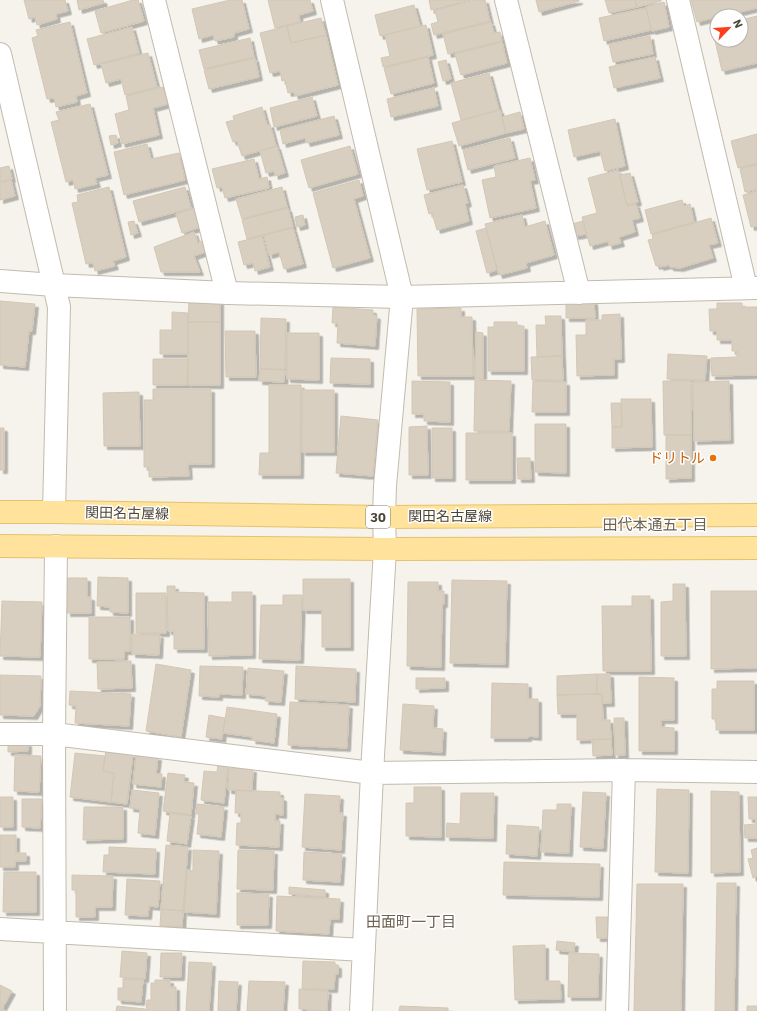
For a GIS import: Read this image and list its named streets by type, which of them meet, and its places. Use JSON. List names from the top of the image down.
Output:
{
  "streets": {
    "main road": ["関田名古屋線", "30"]
  },
  "districts": ["田代本通五丁目", "田面町一丁目"],
  "places": ["ドリトル"],
  "north": "top right"
}
